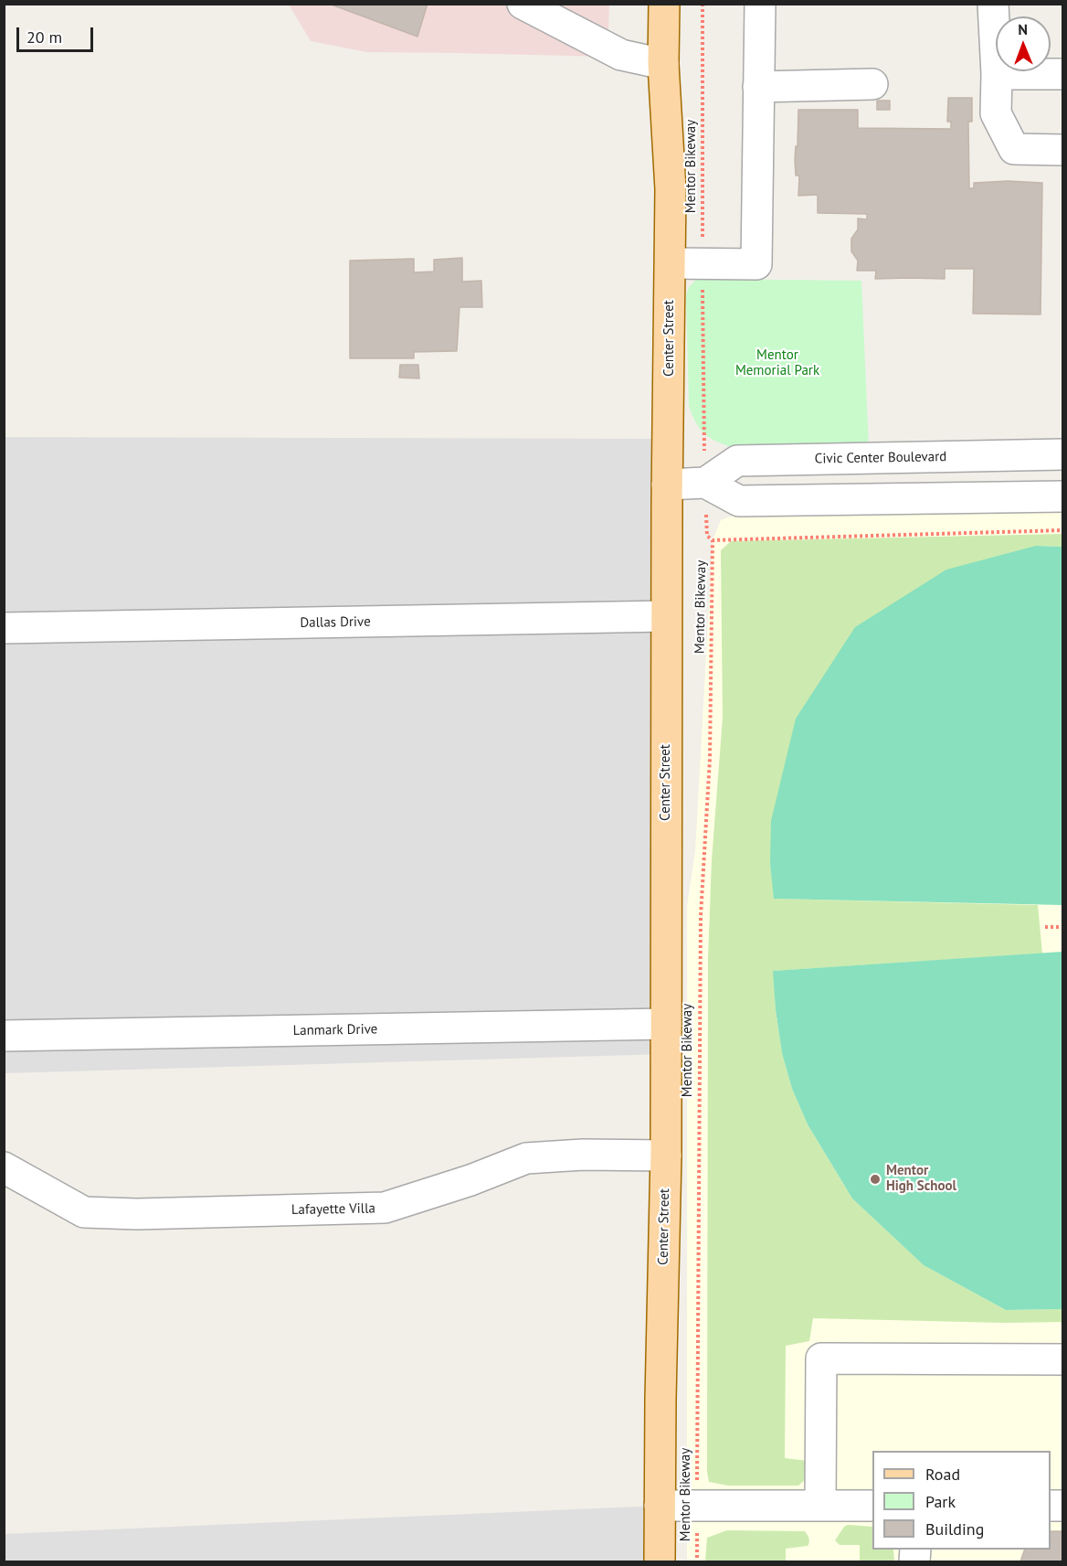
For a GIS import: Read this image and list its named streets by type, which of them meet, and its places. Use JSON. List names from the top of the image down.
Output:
{
  "streets": {
    "main road": ["Center Street"],
    "street": [
      "Civic Center Boulevard",
      "Dallas Drive",
      "Lanmark Drive",
      "Lafayette Villa"
    ],
    "path": ["Mentor Bikeway"]
  },
  "crossings": [
    ["Center Street", "Dallas Drive"],
    ["Center Street", "Lanmark Drive"],
    ["Center Street", "Lafayette Villa"]
  ],
  "parks": ["Mentor Memorial Park"],
  "places": ["Mentor High School"],
  "legend": ["Road", "Park", "Building"],
  "scale_bar": "20 m",
  "north": "top"
}
